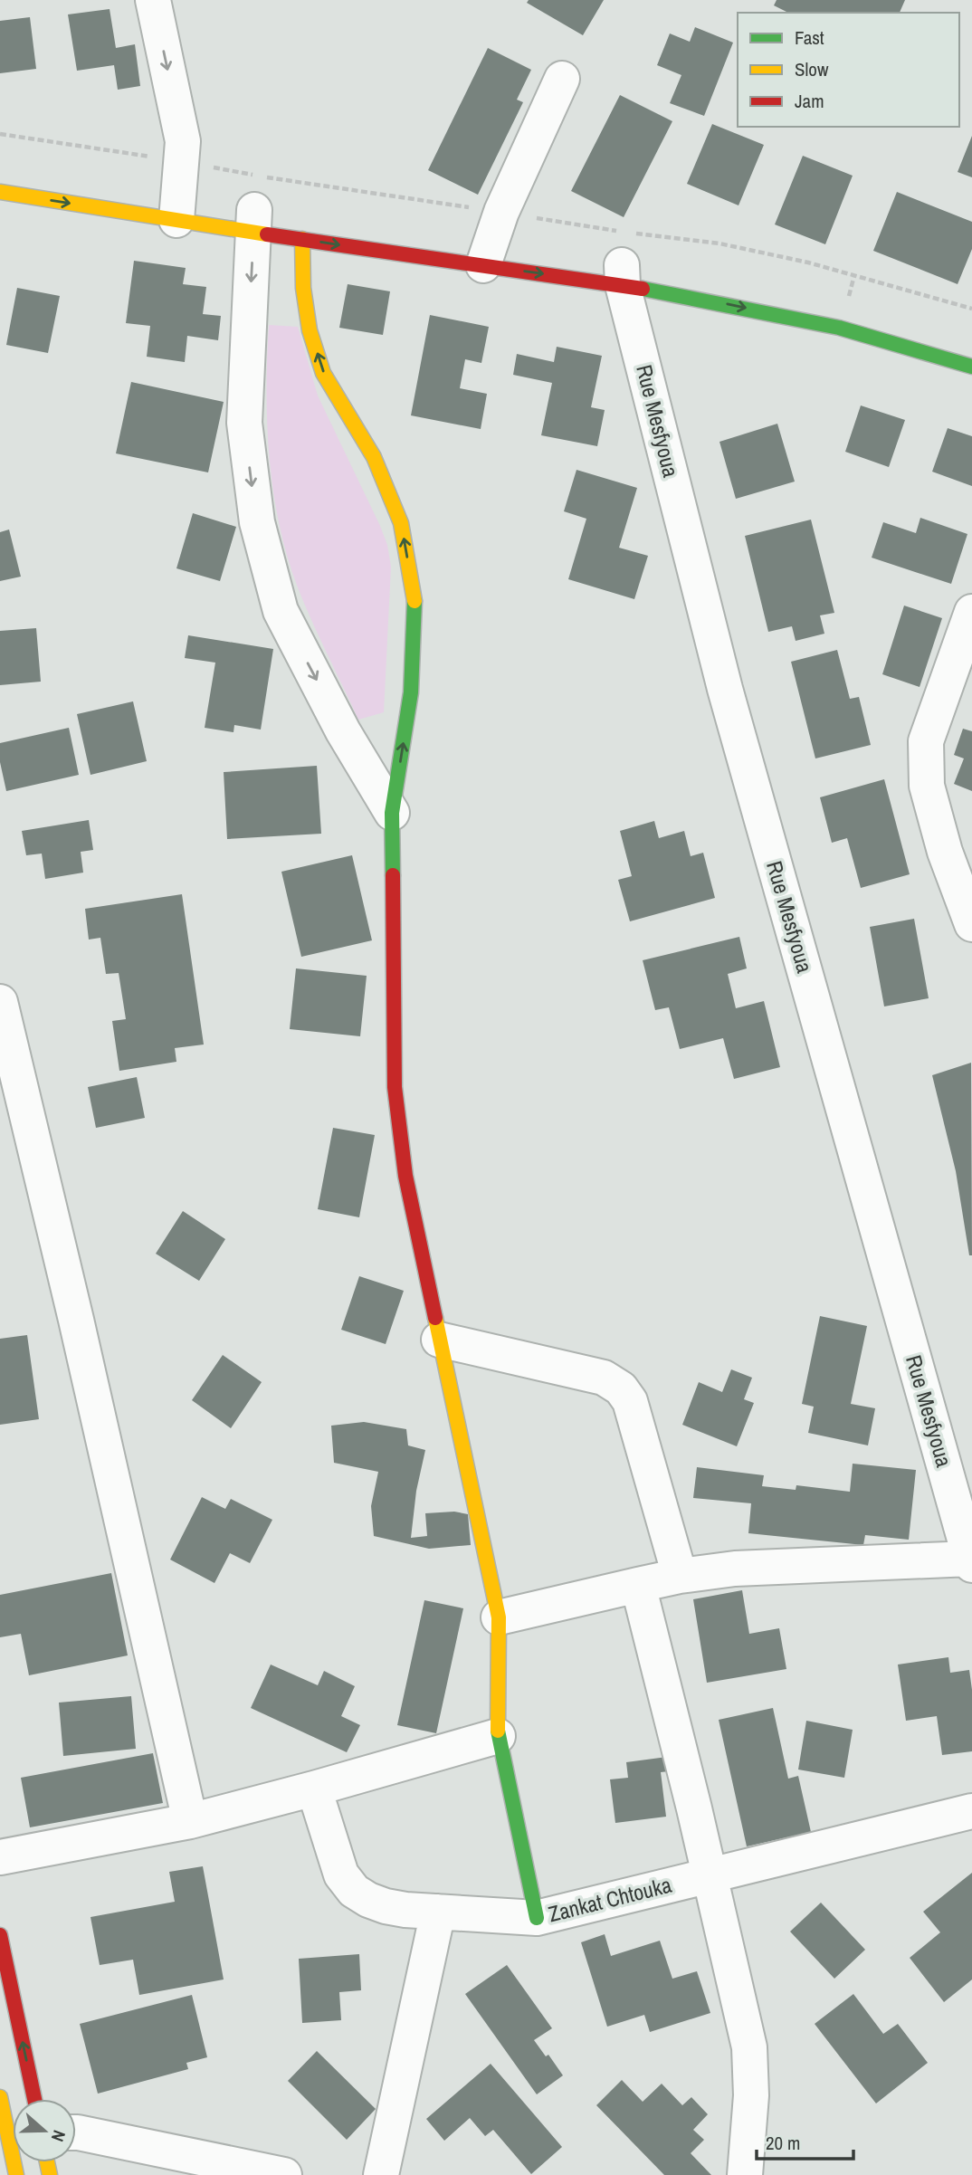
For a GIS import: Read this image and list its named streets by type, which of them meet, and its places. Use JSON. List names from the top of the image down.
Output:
{
  "streets": {
    "street": ["Rue Mesfyoua", "Zankat Chtouka"]
  },
  "legend": ["Fast", "Slow", "Jam"],
  "scale_bar": "20 m",
  "north": "right"
}
